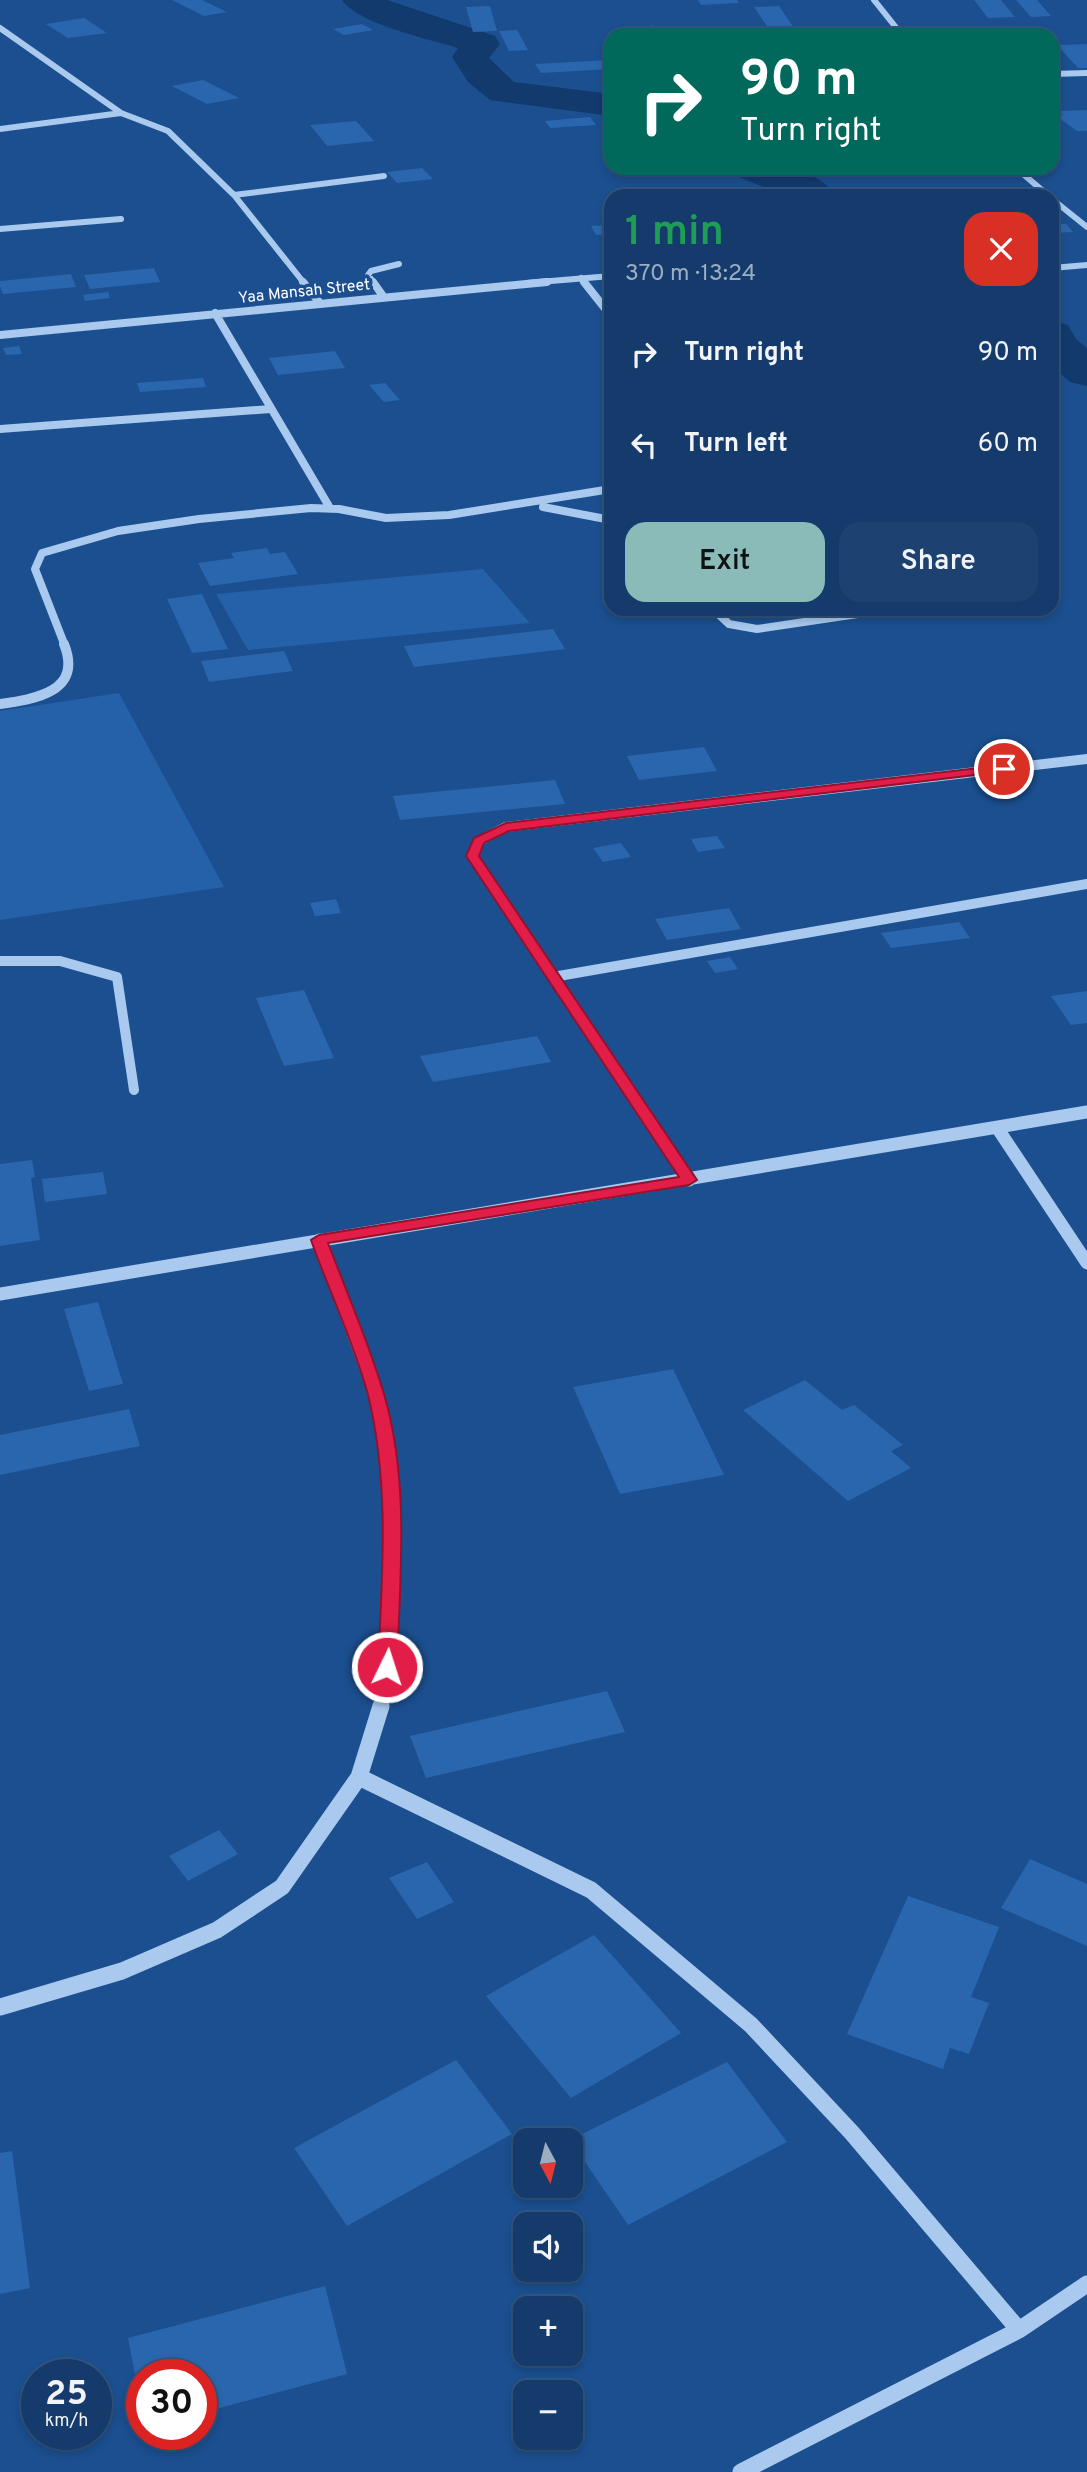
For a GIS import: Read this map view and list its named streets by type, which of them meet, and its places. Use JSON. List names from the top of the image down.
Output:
{
  "streets": {
    "street": ["Yaa Mansah Street"]
  },
  "north": "bottom",
  "page": {
    "turn": ["90 m", "Turn right"],
    "heading": ["1 min", "370 m · 13:24"],
    "list": [
      {
        "name": "Turn right",
        "value": "90 m"
      },
      {
        "name": "Turn left",
        "value": "60 m"
      }
    ],
    "buttons": ["Exit", "Share"],
    "map_buttons": ["+", "−"],
    "speed": "25 km/h",
    "limit": "30"
  }
}
